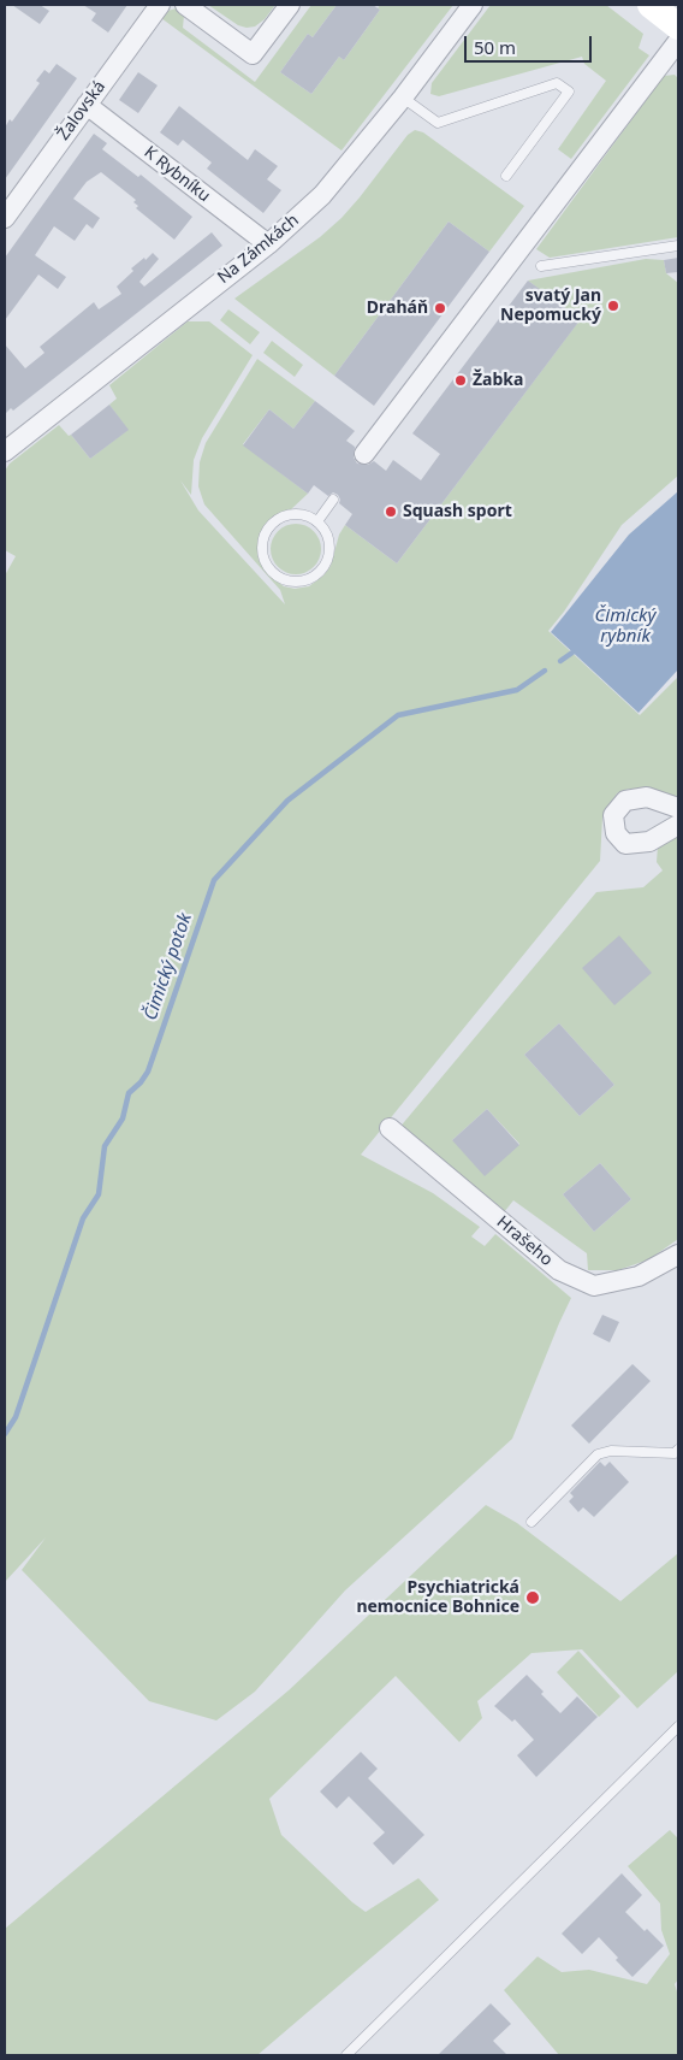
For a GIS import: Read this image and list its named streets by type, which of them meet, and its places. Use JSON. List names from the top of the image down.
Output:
{
  "streets": {
    "street": [
      "Žalovská",
      "K Rybníku",
      "Na Zámkách",
      "Hrašeho"
    ]
  },
  "crossings": [
    ["Žalovská", "K Rybníku"],
    ["K Rybníku", "Na Zámkách"]
  ],
  "water": ["Čimický rybník", "Čimický potok"],
  "places": [
    "svatý Jan Nepomucký",
    "Draháň",
    "Žabka",
    "Squash sport",
    "Psychiatrická nemocnice Bohnice"
  ],
  "scale_bar": "50 m"
}
